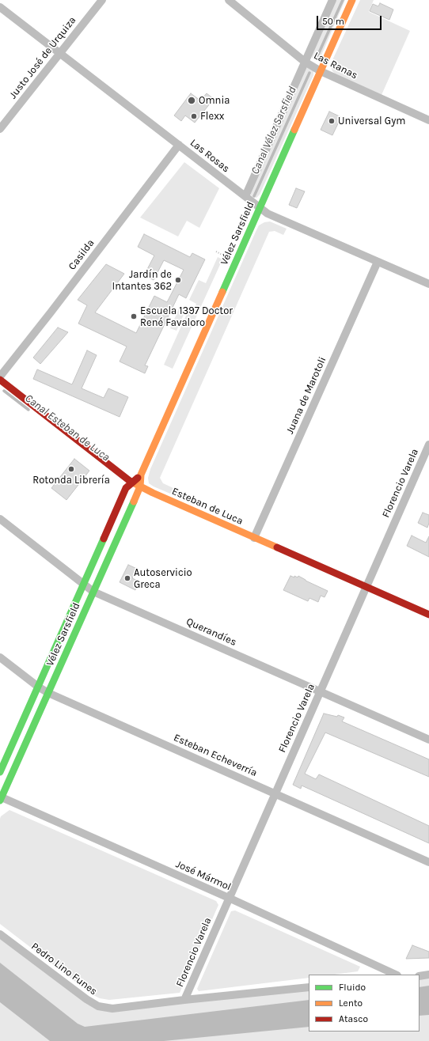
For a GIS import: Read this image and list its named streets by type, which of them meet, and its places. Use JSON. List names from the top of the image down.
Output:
{
  "streets": {
    "street": [
      "Justo José de Urquiza",
      "Las Ranas",
      "Las Rosas",
      "Vélez Sarsfield",
      "Casilda",
      "Juana de Marotoli",
      "Florencio Varela",
      "Esteban de Luca",
      "Querandíes",
      "Esteban Echeverría",
      "José Mármol",
      "Pedro Lino Funes"
    ]
  },
  "crossings": [
    ["Justo José de Urquiza", "Las Rosas"],
    ["Las Ranas", "Vélez Sarsfield"],
    ["Las Rosas", "Vélez Sarsfield"],
    ["Las Rosas", "Casilda"],
    ["Las Rosas", "Juana de Marotoli"],
    ["Vélez Sarsfield", "Esteban de Luca"],
    ["Vélez Sarsfield", "Querandíes"],
    ["Vélez Sarsfield", "Esteban Echeverría"],
    ["Vélez Sarsfield", "José Mármol"],
    ["Juana de Marotoli", "Esteban de Luca"],
    ["Florencio Varela", "Esteban de Luca"],
    ["Florencio Varela", "Querandíes"],
    ["Florencio Varela", "Esteban Echeverría"],
    ["Florencio Varela", "José Mármol"],
    ["Florencio Varela", "Pedro Lino Funes"]
  ],
  "water": ["Canal Vélez Sarsfield", "Canal Esteban de Luca"],
  "places": [
    "Omnia",
    "Flexx",
    "Universal Gym",
    "Jardín de Intantes 362",
    "Escuela 1397 Doctor René Favaloro",
    "Rotonda Librería",
    "Autoservicio Greca"
  ],
  "legend": ["Fluido", "Lento", "Atasco"],
  "scale_bar": "50 m"
}
